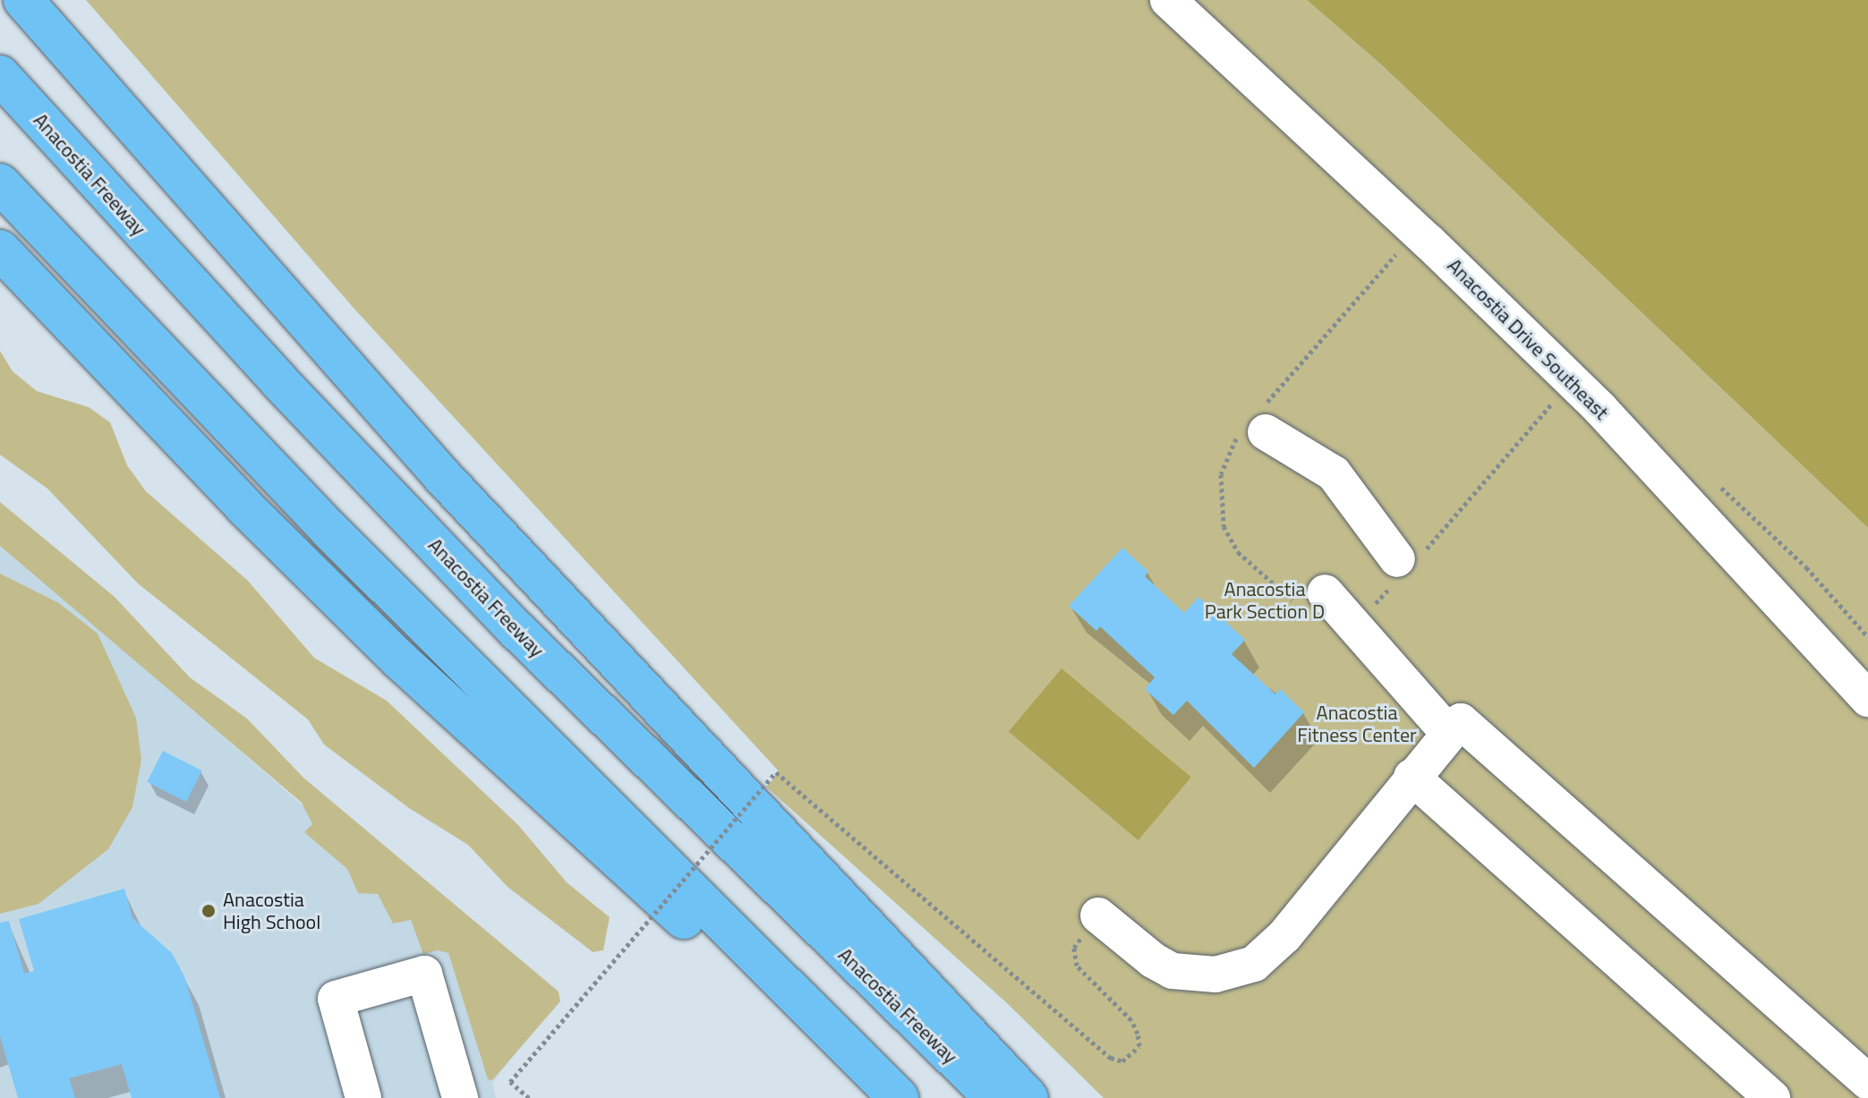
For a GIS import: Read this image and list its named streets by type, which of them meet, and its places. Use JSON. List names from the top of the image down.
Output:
{
  "streets": {
    "highway": ["Anacostia Freeway"],
    "street": ["Anacostia Drive Southeast"]
  },
  "parks": ["Anacostia Park Section D", "Anacostia Fitness Center"],
  "places": ["Anacostia High School"]
}
